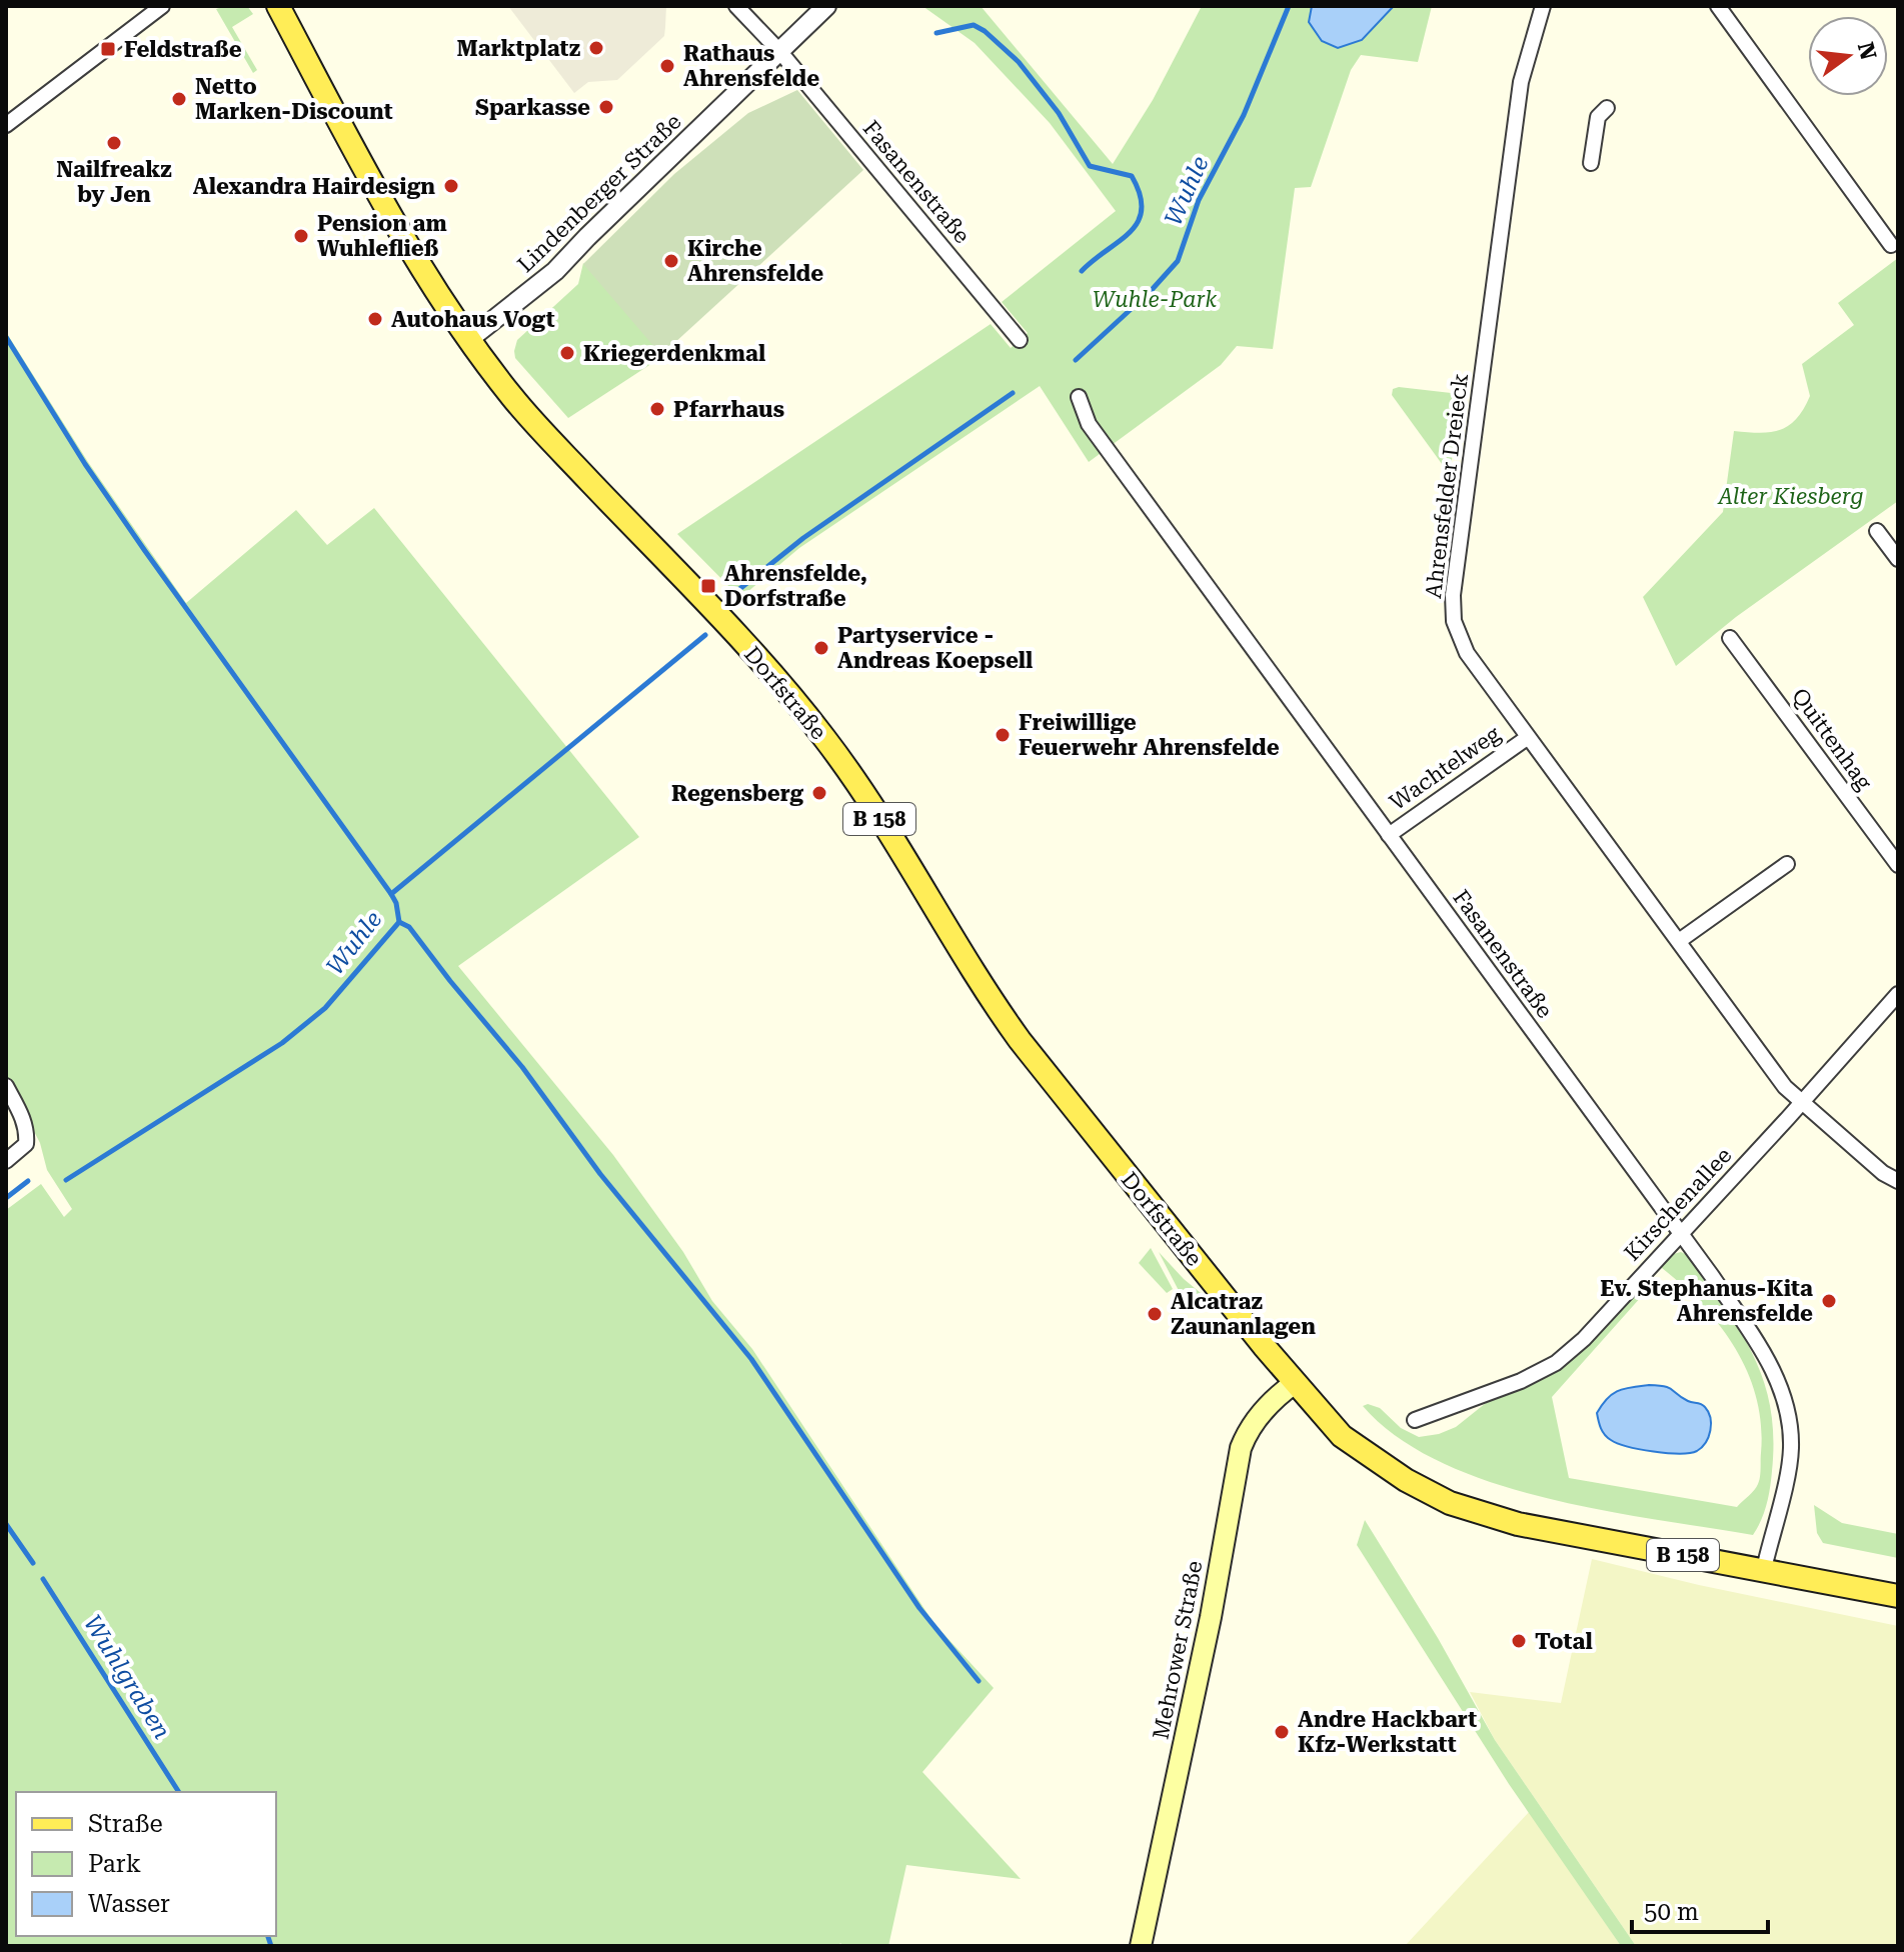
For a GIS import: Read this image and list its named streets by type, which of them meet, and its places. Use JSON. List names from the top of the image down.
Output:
{
  "streets": {
    "main road": ["Dorfstraße", "B 158", "Mehrower Straße"],
    "street": [
      "Fasanenstraße",
      "Lindenberger Straße",
      "Ahrensfelder Dreieck",
      "Quittenhag",
      "Wachtelweg",
      "Kirschenallee"
    ]
  },
  "crossings": [
    ["Fasanenstraße", "Lindenberger Straße"],
    ["Fasanenstraße", "Wachtelweg"],
    ["Fasanenstraße", "B 158"],
    ["Fasanenstraße", "Kirschenallee"],
    ["Lindenberger Straße", "Dorfstraße"],
    ["Ahrensfelder Dreieck", "Wachtelweg"],
    ["Ahrensfelder Dreieck", "Kirschenallee"],
    ["Dorfstraße", "B 158"],
    ["Dorfstraße", "Mehrower Straße"],
    ["B 158", "Mehrower Straße"]
  ],
  "water": ["Wuhle", "Wuhlgraben"],
  "parks": ["Wuhle-Park", "Alter Kiesberg"],
  "places": {
    "other": [
      "Marktplatz",
      "Rathaus Ahrensfelde",
      "Netto Marken-Discount",
      "Sparkasse",
      "Nailfreakz by Jen",
      "Alexandra Hairdesign",
      "Pension am Wuhlefließ",
      "Kirche Ahrensfelde",
      "Autohaus Vogt",
      "Kriegerdenkmal",
      "Pfarrhaus",
      "Partyservice - Andreas Koepsell",
      "Freiwillige Feuerwehr Ahrensfelde",
      "Regensberg",
      "Ev. Stephanus-Kita Ahrensfelde",
      "Alcatraz Zaunanlagen",
      "Total",
      "Andre Hackbart Kfz-Werkstatt"
    ],
    "transit": ["Feldstraße", "Ahrensfelde, Dorfstraße"]
  },
  "legend": ["Straße", "Park", "Wasser"],
  "scale_bar": "50 m",
  "north": "right"
}
